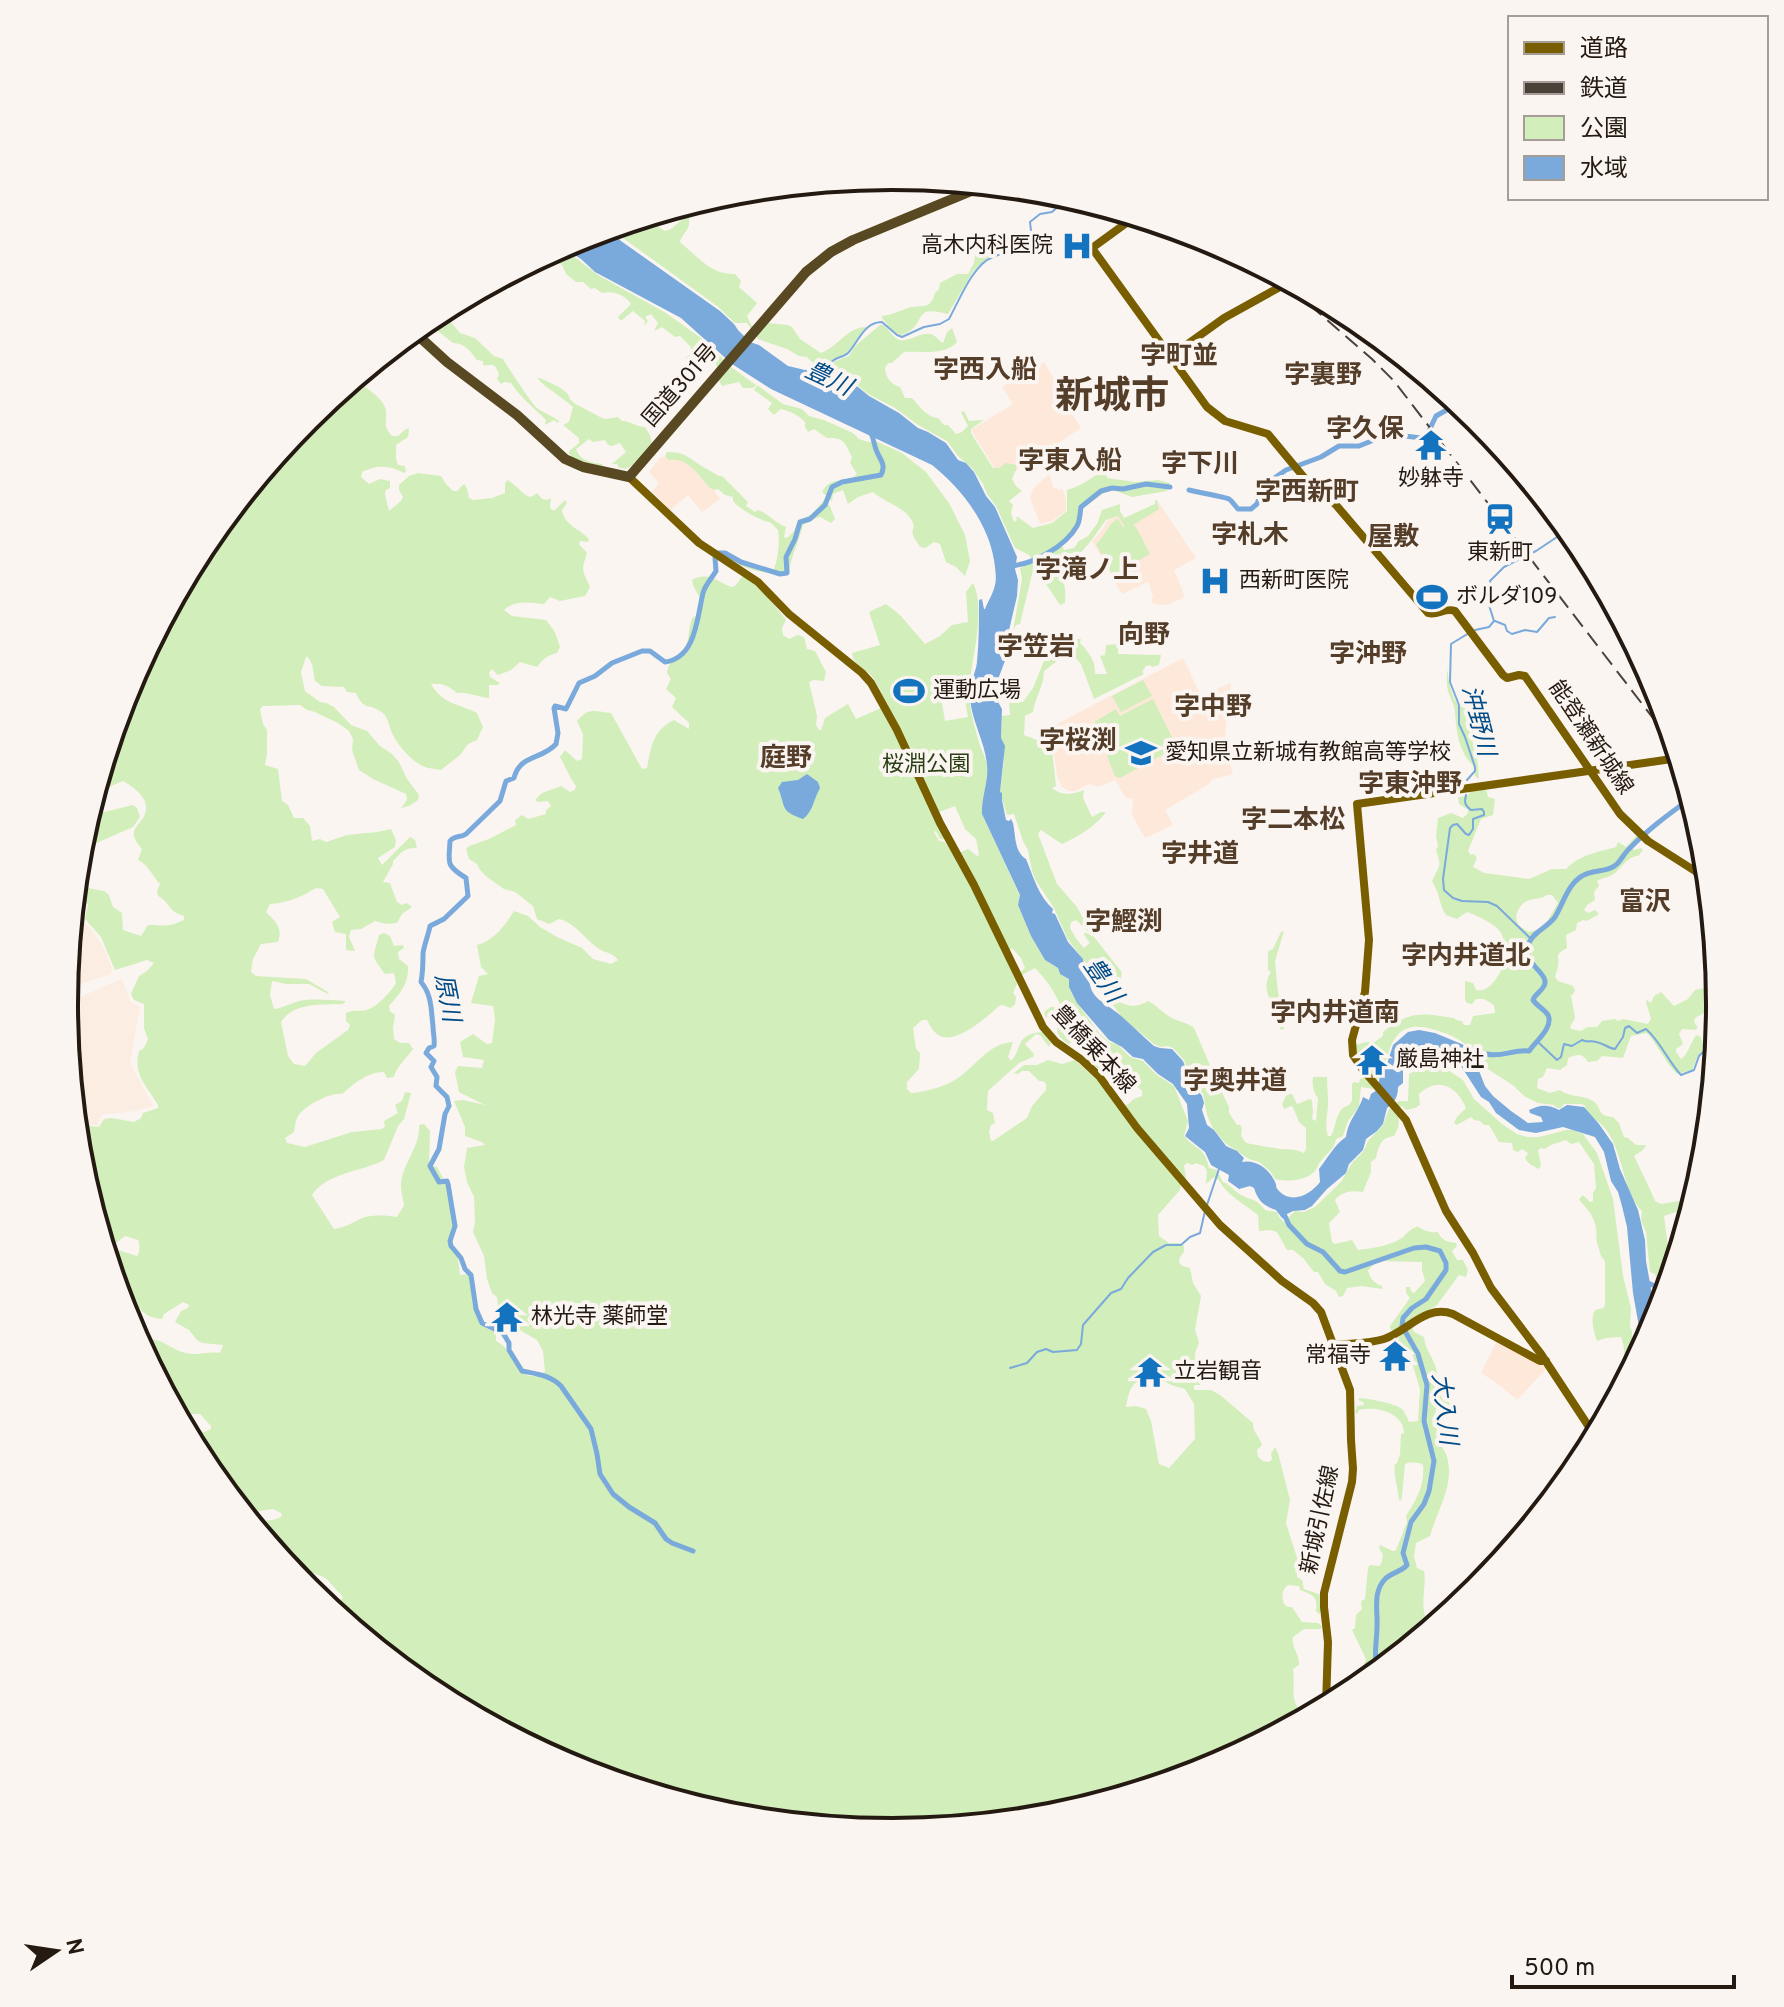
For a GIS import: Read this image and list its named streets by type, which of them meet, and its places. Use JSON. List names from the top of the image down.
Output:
{
  "streets": {
    "highway": ["国道301号"],
    "main road": ["能登瀬新城線", "豊橋乗本線", "新城引佐線"]
  },
  "crossings": [
    ["国道301号", "豊橋乗本線"],
    ["豊橋乗本線", "新城引佐線"]
  ],
  "districts": [
    "字町並",
    "字西入船",
    "字裏野",
    "新城市",
    "字久保",
    "字東入船",
    "字下川",
    "字西新町",
    "字札木",
    "屋敷",
    "字滝ノ上",
    "向野",
    "字笠岩",
    "字沖野",
    "字中野",
    "字桜渕",
    "庭野",
    "字東沖野",
    "字二本松",
    "字井道",
    "富沢",
    "字鰹渕",
    "字内井道北",
    "字内井道南",
    "字奥井道"
  ],
  "water": [
    "豊川",
    "沖野川",
    "原川",
    "大入川"
  ],
  "parks": ["桜淵公園"],
  "places": {
    "hospital": ["高木内科医院", "西新町医院"],
    "temple": [
      "妙躰寺",
      "厳島神社",
      "林光寺 薬師堂",
      "常福寺",
      "立岩観音"
    ],
    "station": ["東新町"],
    "sports": ["ボルダ109", "運動広場"],
    "school or university": ["愛知県立新城有教館高等学校"]
  },
  "legend": [
    "道路",
    "鉄道",
    "公園",
    "水域"
  ],
  "scale_bar": "500 m",
  "north": "right"
}
